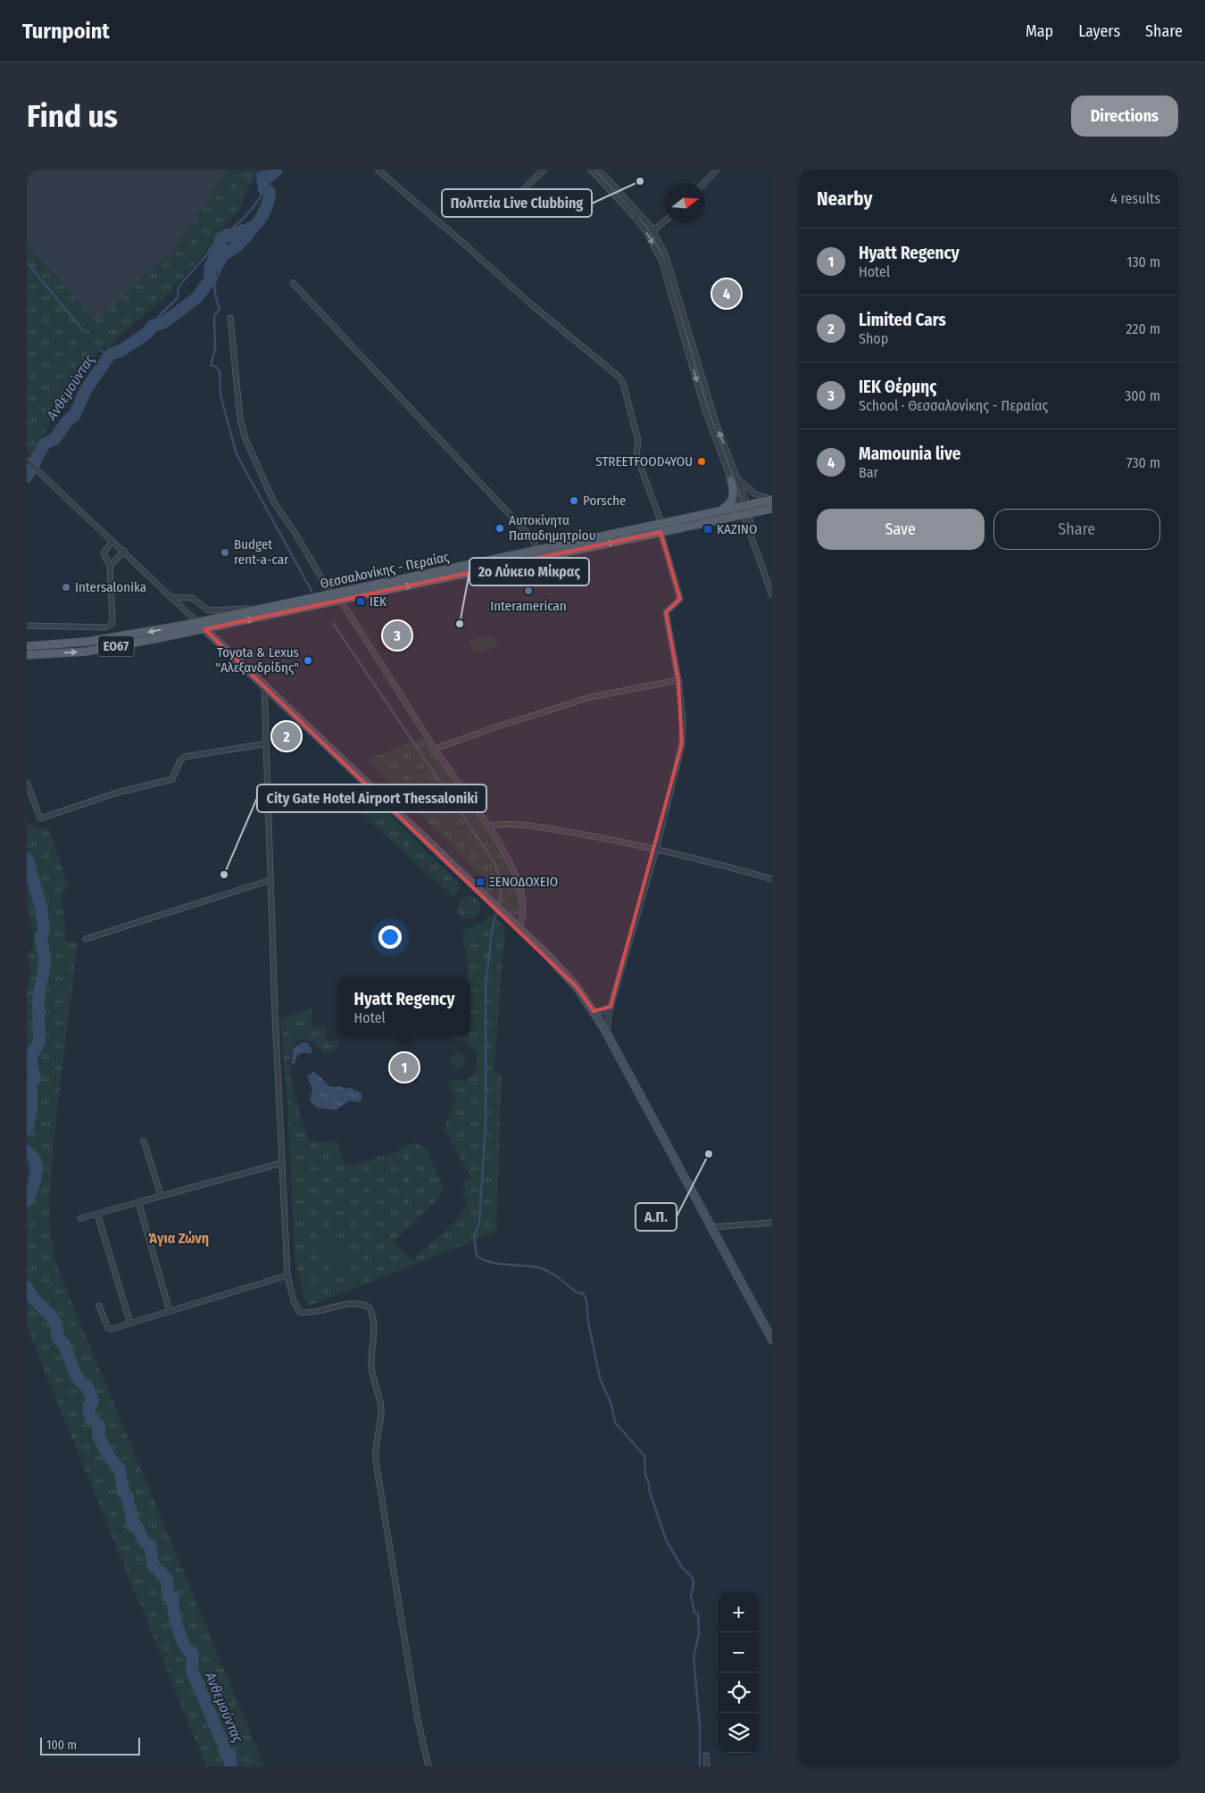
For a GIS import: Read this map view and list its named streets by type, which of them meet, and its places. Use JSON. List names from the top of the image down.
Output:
{
  "streets": {
    "main road": ["Θεσσαλονίκης - Περαίας", "ΕΟ67"]
  },
  "districts": ["Άγια Ζώνη"],
  "water": ["Ανθεμούντας"],
  "places": {
    "other": [
      "Πολιτεία Live Clubbing",
      "STREETFOOD4YOU",
      "Porsche",
      "Αυτοκίνητα Παπαδημητρίου",
      "Budget rent-a-car",
      "Intersalonika",
      "Interamerican",
      "2ο Λύκειο Μίκρας",
      "Toyota & Lexus \"Αλεξανδρίδης\"",
      "City Gate Hotel Airport Thessaloniki",
      "Α.Π."
    ],
    "transit": ["ΚΑΖΙΝΟ", "ΙΕΚ", "ΞΕΝΟΔΟΧΕΙΟ"]
  },
  "scale_bar": "100 m",
  "north": "right",
  "page": {
    "header": "Turnpoint",
    "nav": ["Map", "Layers", "Share"],
    "buttons": [
      "Directions",
      ["Save", "Share"]
    ],
    "title": "Find us",
    "heading": ["Nearby", "4 results"],
    "list": [
      {
        "mark": "1",
        "name": "Hyatt Regency",
        "note": "Hotel",
        "value": "130 m"
      },
      {
        "mark": "2",
        "name": "Limited Cars",
        "note": "Shop",
        "value": "220 m"
      },
      {
        "mark": "3",
        "name": "ΙΕΚ Θέρμης",
        "note": "School · Θεσσαλονίκης - Περαίας",
        "value": "300 m"
      },
      {
        "mark": "4",
        "name": "Mamounia live",
        "note": "Bar",
        "value": "730 m"
      }
    ],
    "pins": [
      "4",
      "3",
      "2",
      "1"
    ],
    "popup": ["Hyatt Regency", "Hotel"],
    "map_buttons": ["+", "−"],
    "scale": "100 m"
  }
}
